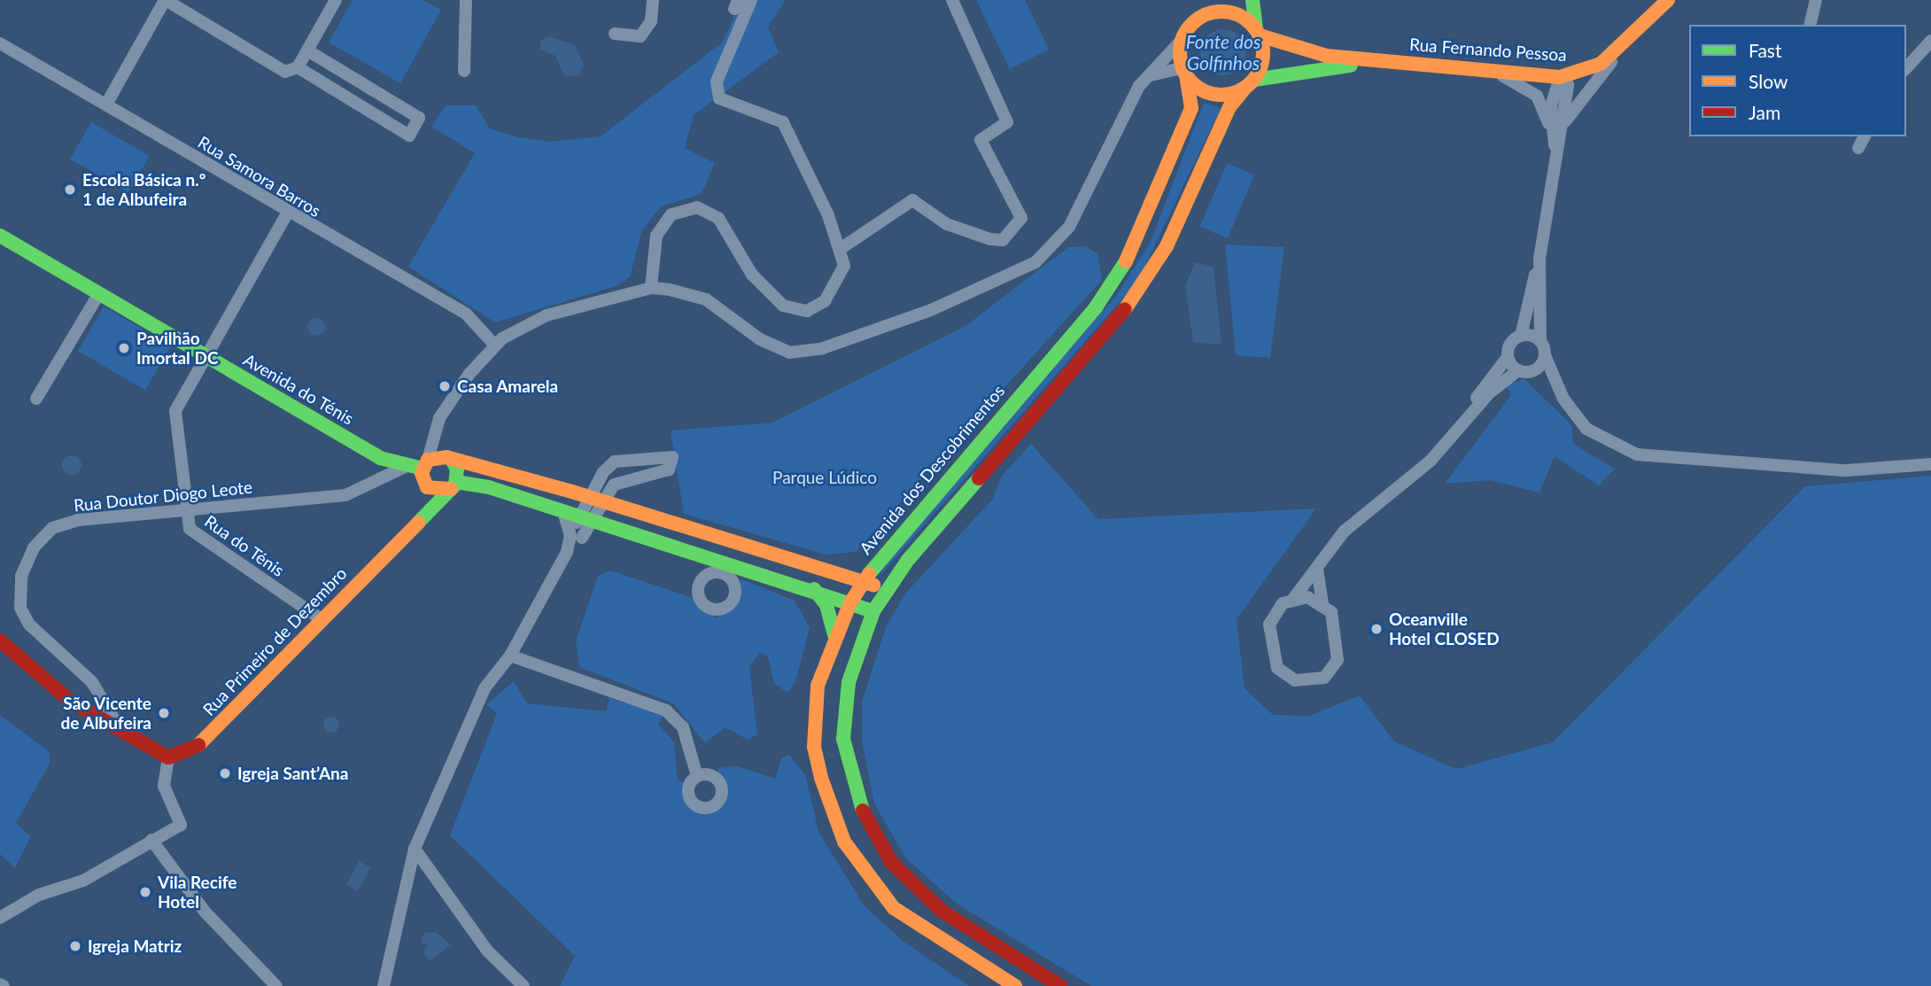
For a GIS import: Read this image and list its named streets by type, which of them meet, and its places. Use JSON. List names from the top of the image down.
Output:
{
  "streets": {
    "main road": [
      "Rua Fernando Pessoa",
      "Avenida do Ténis",
      "Avenida dos Descobrimentos",
      "Rua Primeiro de Dezembro"
    ],
    "street": ["Rua Samora Barros", "Rua Doutor Diogo Leote", "Rua do Ténis"]
  },
  "crossings": [
    ["Rua Samora Barros", "Rua do Ténis"],
    ["Avenida do Ténis", "Avenida dos Descobrimentos"],
    ["Avenida do Ténis", "Rua Doutor Diogo Leote"],
    ["Avenida do Ténis", "Rua do Ténis"],
    ["Rua Doutor Diogo Leote", "Rua do Ténis"],
    ["Rua do Ténis", "Rua Primeiro de Dezembro"]
  ],
  "water": ["Fonte dos Golfinhos"],
  "parks": ["Parque Lúdico"],
  "places": [
    "Escola Básica n.º 1 de Albufeira",
    "Pavilhão Imortal DC",
    "Casa Amarela",
    "Oceanville Hotel CLOSED",
    "São Vicente de Albufeira",
    "Igreja Sant’Ana",
    "Vila Recife Hotel",
    "Igreja Matriz"
  ],
  "legend": ["Fast", "Slow", "Jam"]
}
